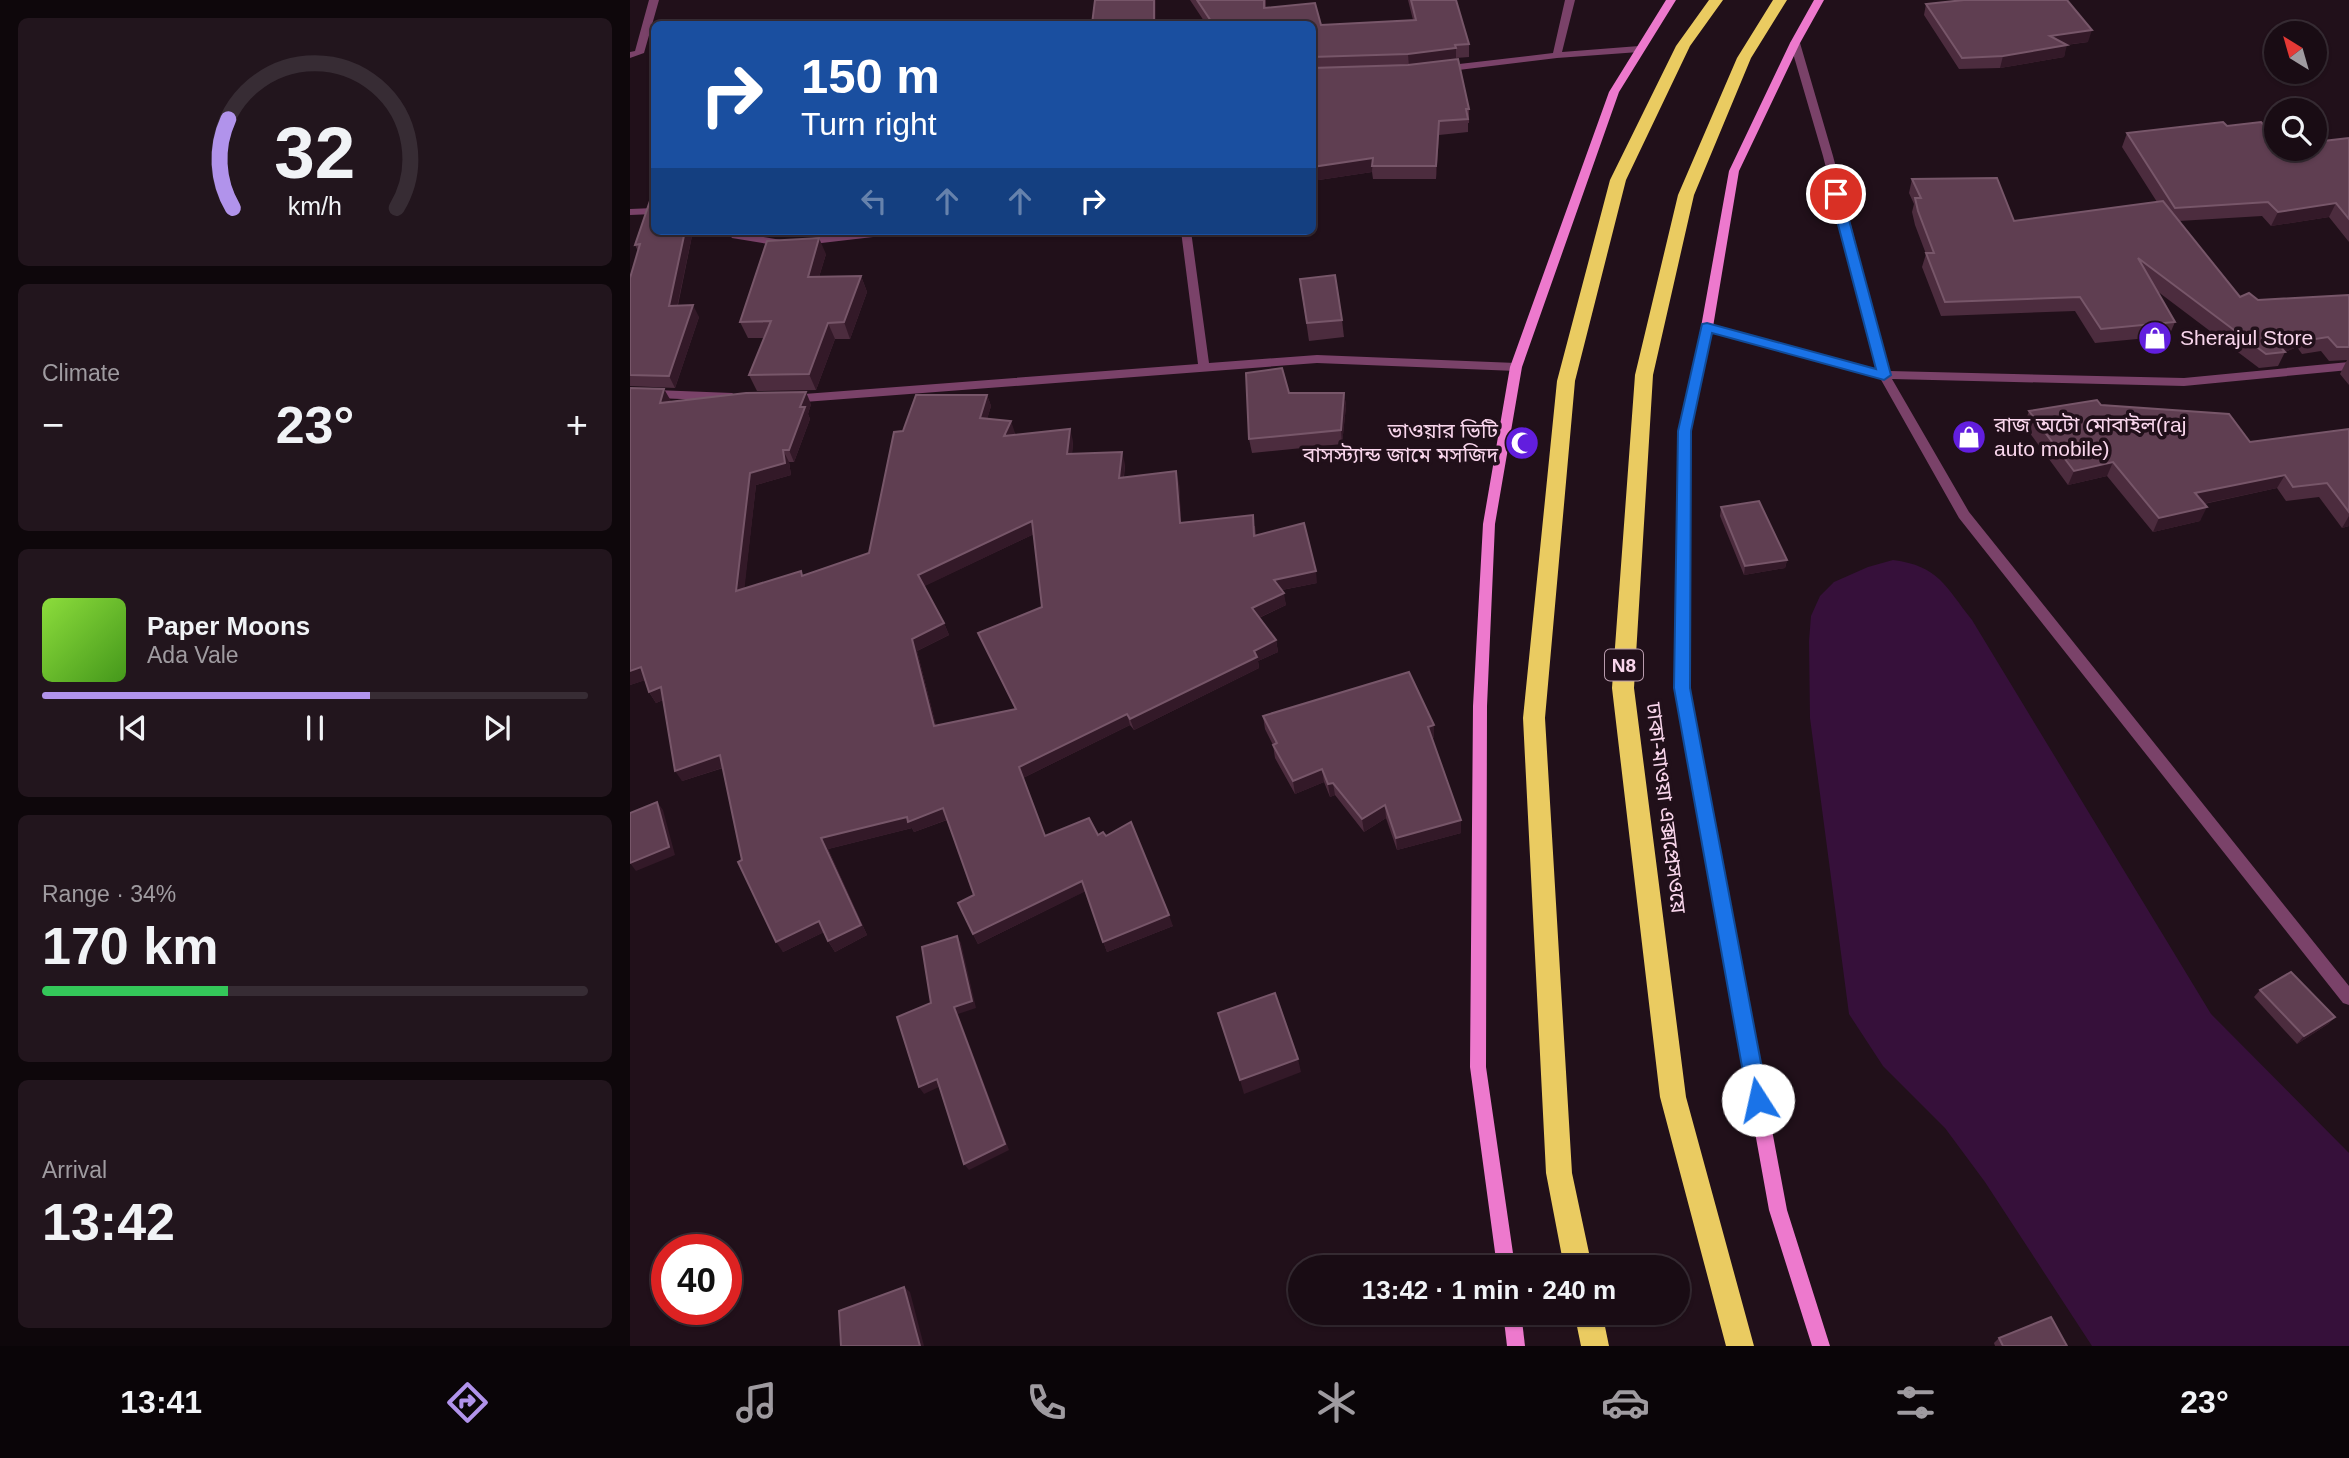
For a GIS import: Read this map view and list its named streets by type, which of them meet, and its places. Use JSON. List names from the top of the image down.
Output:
{
  "streets": {
    "highway": ["N8", "ঢাকা-মাওয়া এক্সপ্রেসওয়ে"]
  },
  "places": {
    "shop": ["Sherajul Store", "রাজ অটো মোবাইল(raj auto mobile)"],
    "mosque": ["ভাওয়ার ভিটি বাসস্ট্যান্ড জামে মসজিদ"]
  },
  "north": "top left",
  "page": {
    "turn": ["150 m", "Turn right"],
    "tile": [
      "Climate",
      ["Range · 34%", "170 km"],
      ["Arrival", "13:42"]
    ],
    "heat": ["−", "23°", "+"],
    "song": ["Paper Moons", "Ada Vale"],
    "limit": "40",
    "trip": "13:42 · 1 min · 240 m",
    "tabs": ["13:41", "23°"],
    "gauge": ["32", "km/h"]
  }
}
